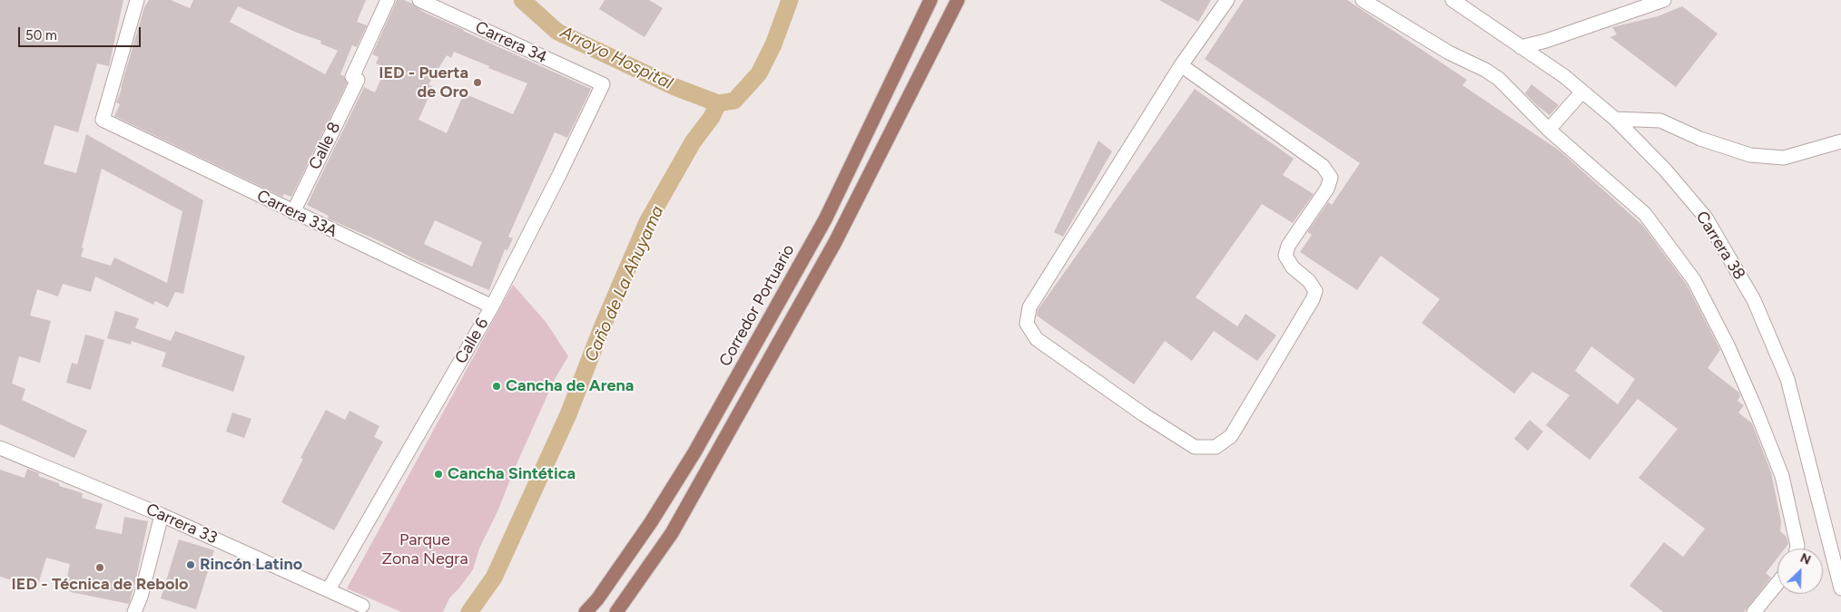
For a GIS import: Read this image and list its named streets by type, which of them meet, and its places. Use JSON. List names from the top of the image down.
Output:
{
  "streets": {
    "main road": ["Corredor Portuario"],
    "street": [
      "Carrera 34",
      "Calle 8",
      "Carrera 33A",
      "Carrera 38",
      "Calle 6",
      "Carrera 33"
    ]
  },
  "crossings": [
    ["Carrera 34", "Calle 6"],
    ["Calle 8", "Carrera 33A"],
    ["Carrera 33A", "Calle 6"],
    ["Calle 6", "Carrera 33"]
  ],
  "water": ["Arroyo Hospital", "Caño de La Ahuyama"],
  "parks": ["Parque Zona Negra"],
  "places": [
    "IED - Puerta de Oro",
    "Cancha de Arena",
    "Cancha Sintética",
    "Rincón Latino",
    "IED - Técnica de Rebolo"
  ],
  "scale_bar": "50 m",
  "north": "top right"
}
